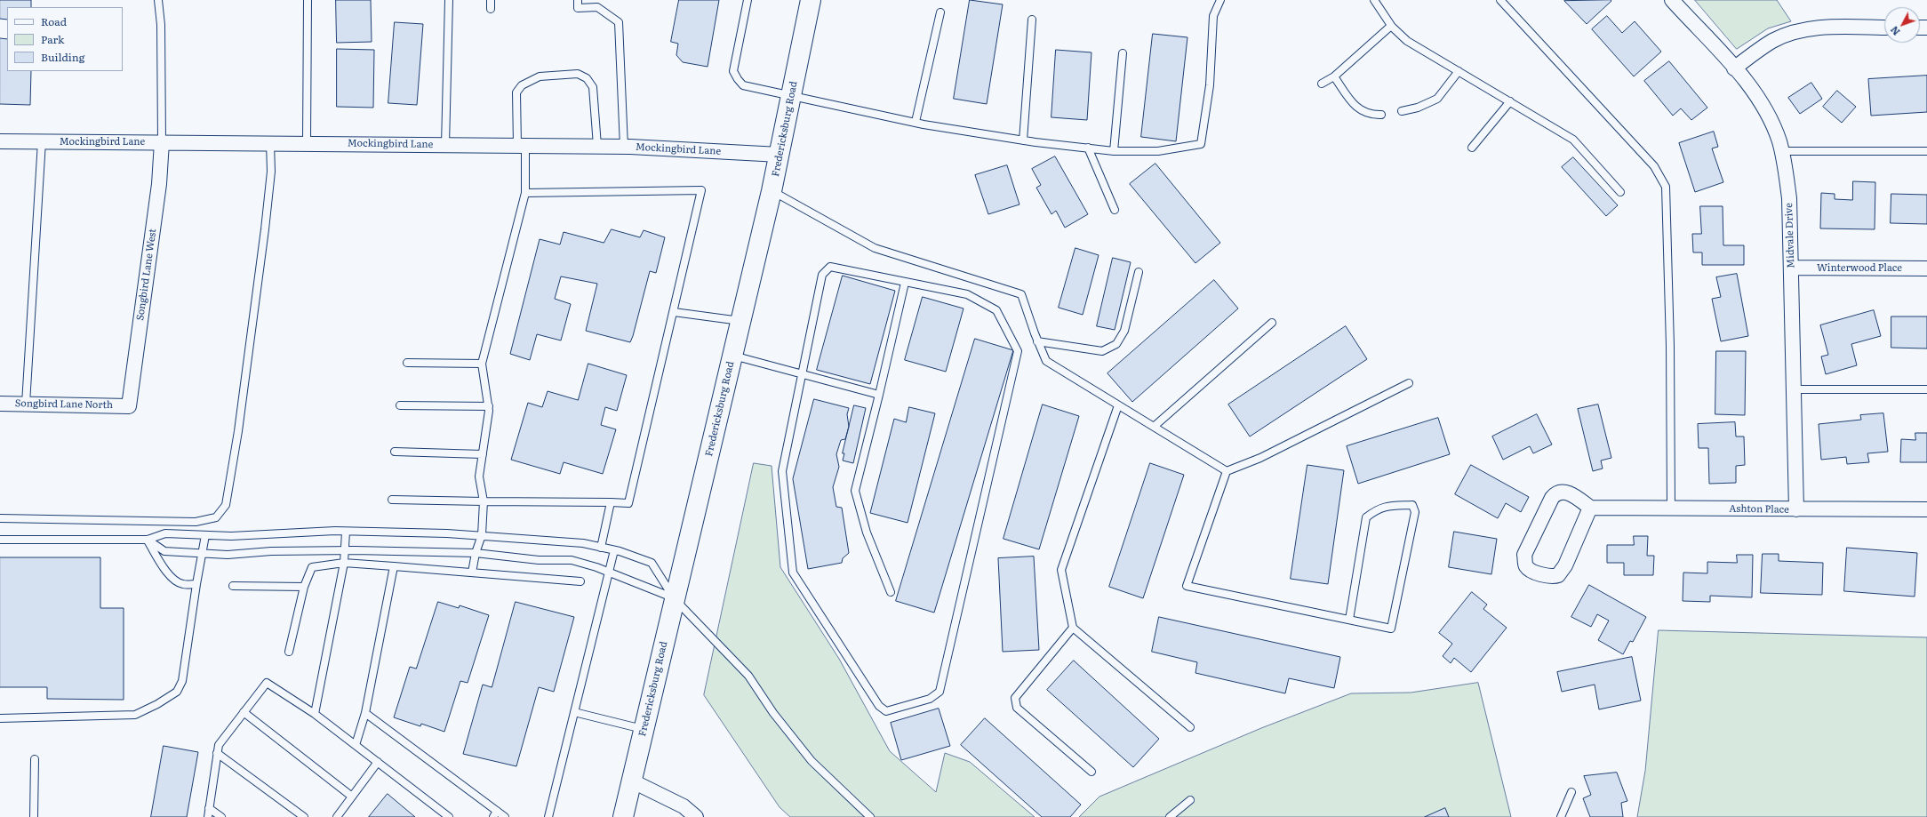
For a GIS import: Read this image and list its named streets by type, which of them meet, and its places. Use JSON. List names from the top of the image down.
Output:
{
  "streets": {
    "main road": ["Fredericksburg Road"],
    "street": [
      "Mockingbird Lane",
      "Midvale Drive",
      "Winterwood Place",
      "Songbird Lane West",
      "Songbird Lane North",
      "Ashton Place"
    ]
  },
  "crossings": [
    ["Fredericksburg Road", "Mockingbird Lane"],
    ["Mockingbird Lane", "Songbird Lane West"],
    ["Midvale Drive", "Winterwood Place"],
    ["Midvale Drive", "Ashton Place"],
    ["Songbird Lane West", "Songbird Lane North"]
  ],
  "legend": ["Road", "Park", "Building"],
  "north": "bottom left"
}
